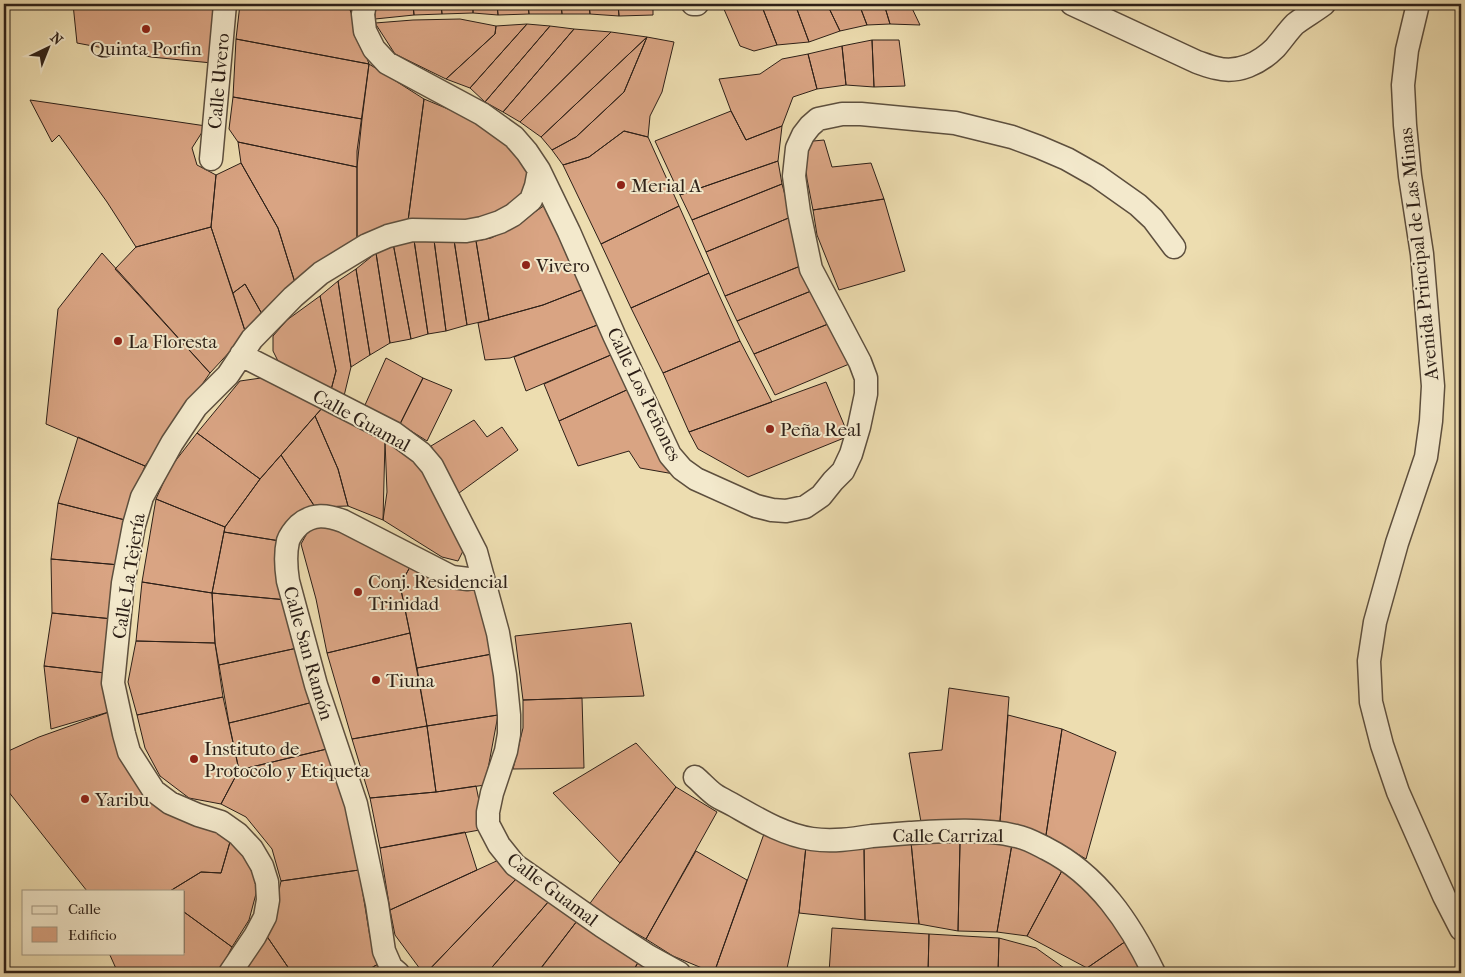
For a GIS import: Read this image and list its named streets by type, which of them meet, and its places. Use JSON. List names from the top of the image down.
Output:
{
  "streets": {
    "street": [
      "Calle Uvero",
      "Avenida Principal de Las Minas",
      "Calle Los Peñones",
      "Calle Guamal",
      "Calle La Tejería",
      "Calle San Ramón",
      "Calle Carrizal"
    ]
  },
  "crossings": [
    ["Calle Los Peñones", "Calle La Tejería"],
    ["Calle Guamal", "Calle La Tejería"],
    ["Calle Guamal", "Calle San Ramón"]
  ],
  "places": [
    "Quinta Porfin",
    "Merial A",
    "Vivero",
    "La Floresta",
    "Peña Real",
    "Conj. Residencial Trinidad",
    "Tiuna",
    "Instituto de Protocolo y Etiqueta",
    "Yaribu"
  ],
  "legend": ["Calle", "Edificio"],
  "north": "top right"
}
